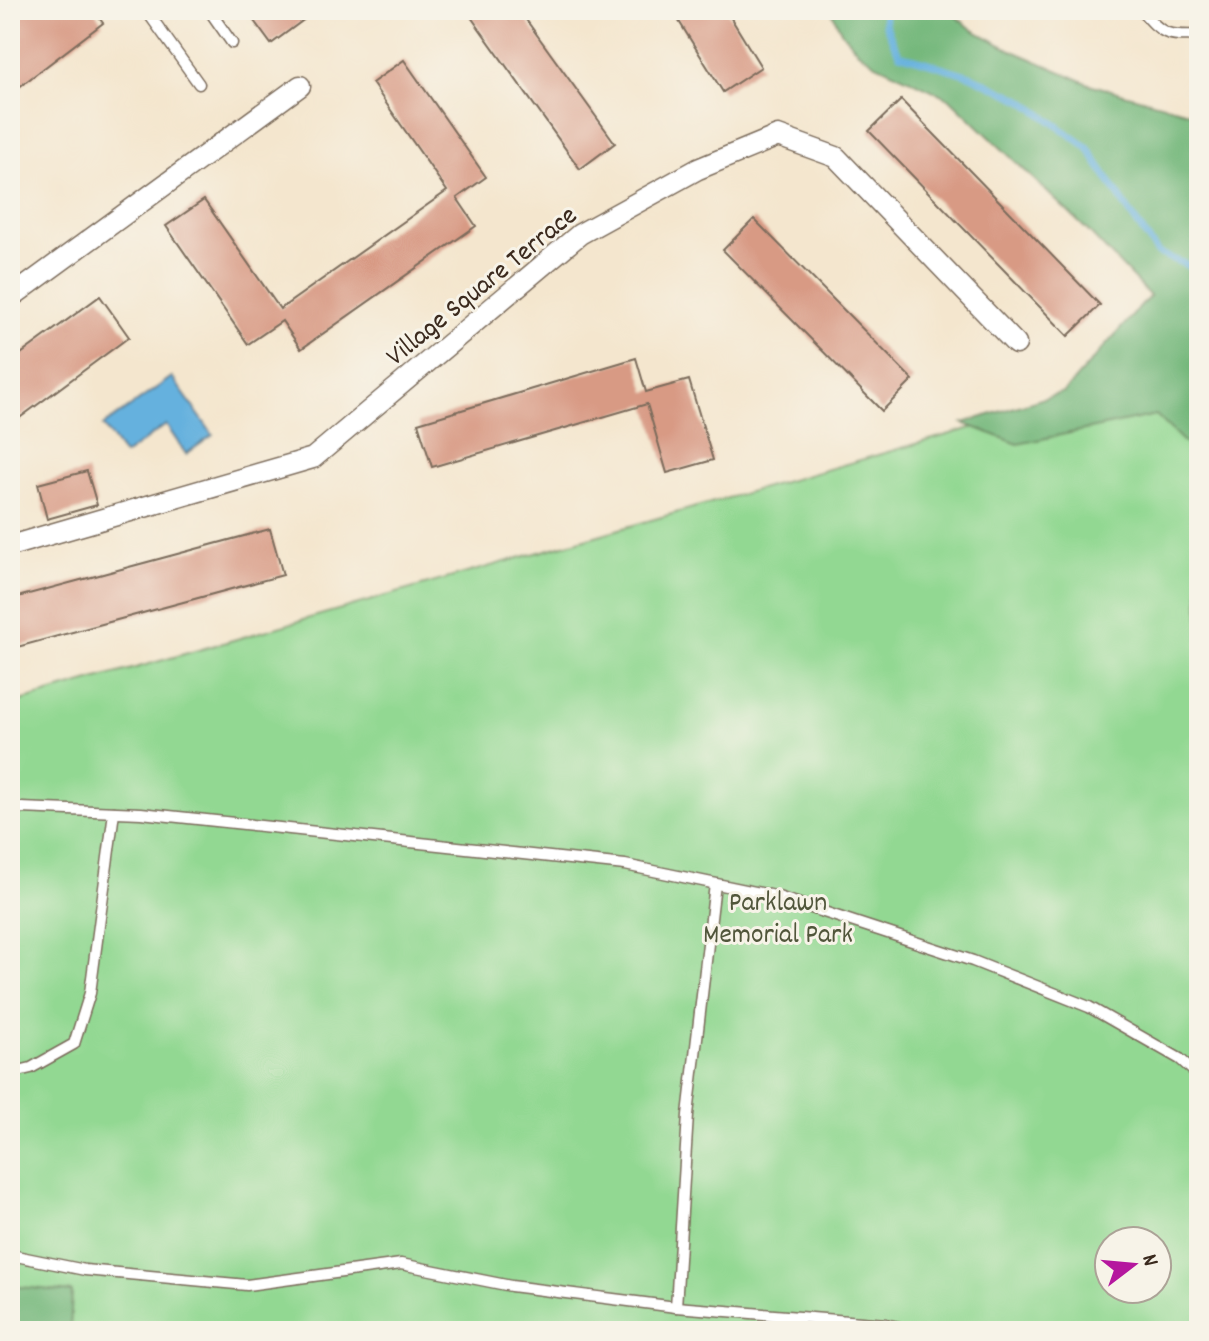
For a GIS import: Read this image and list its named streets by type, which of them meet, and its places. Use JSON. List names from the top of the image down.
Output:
{
  "streets": {
    "street": ["Village Square Terrace"]
  },
  "parks": ["Parklawn Memorial Park"],
  "north": "right"
}
